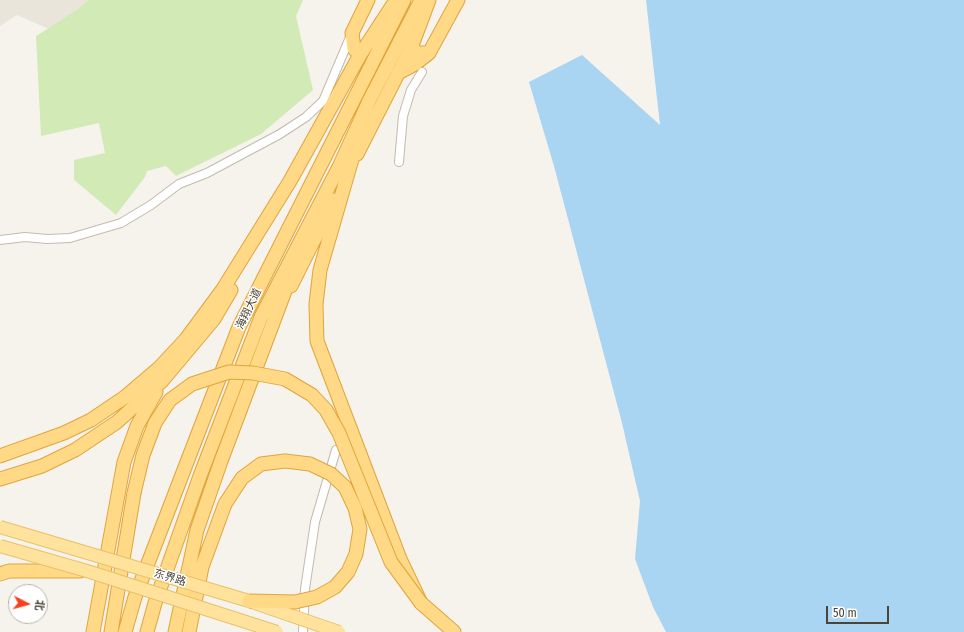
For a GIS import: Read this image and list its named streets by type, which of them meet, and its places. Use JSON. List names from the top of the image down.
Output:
{
  "streets": {
    "highway": ["海翔大道"],
    "main road": ["东界路"]
  },
  "scale_bar": "50 m",
  "north": "right"
}
